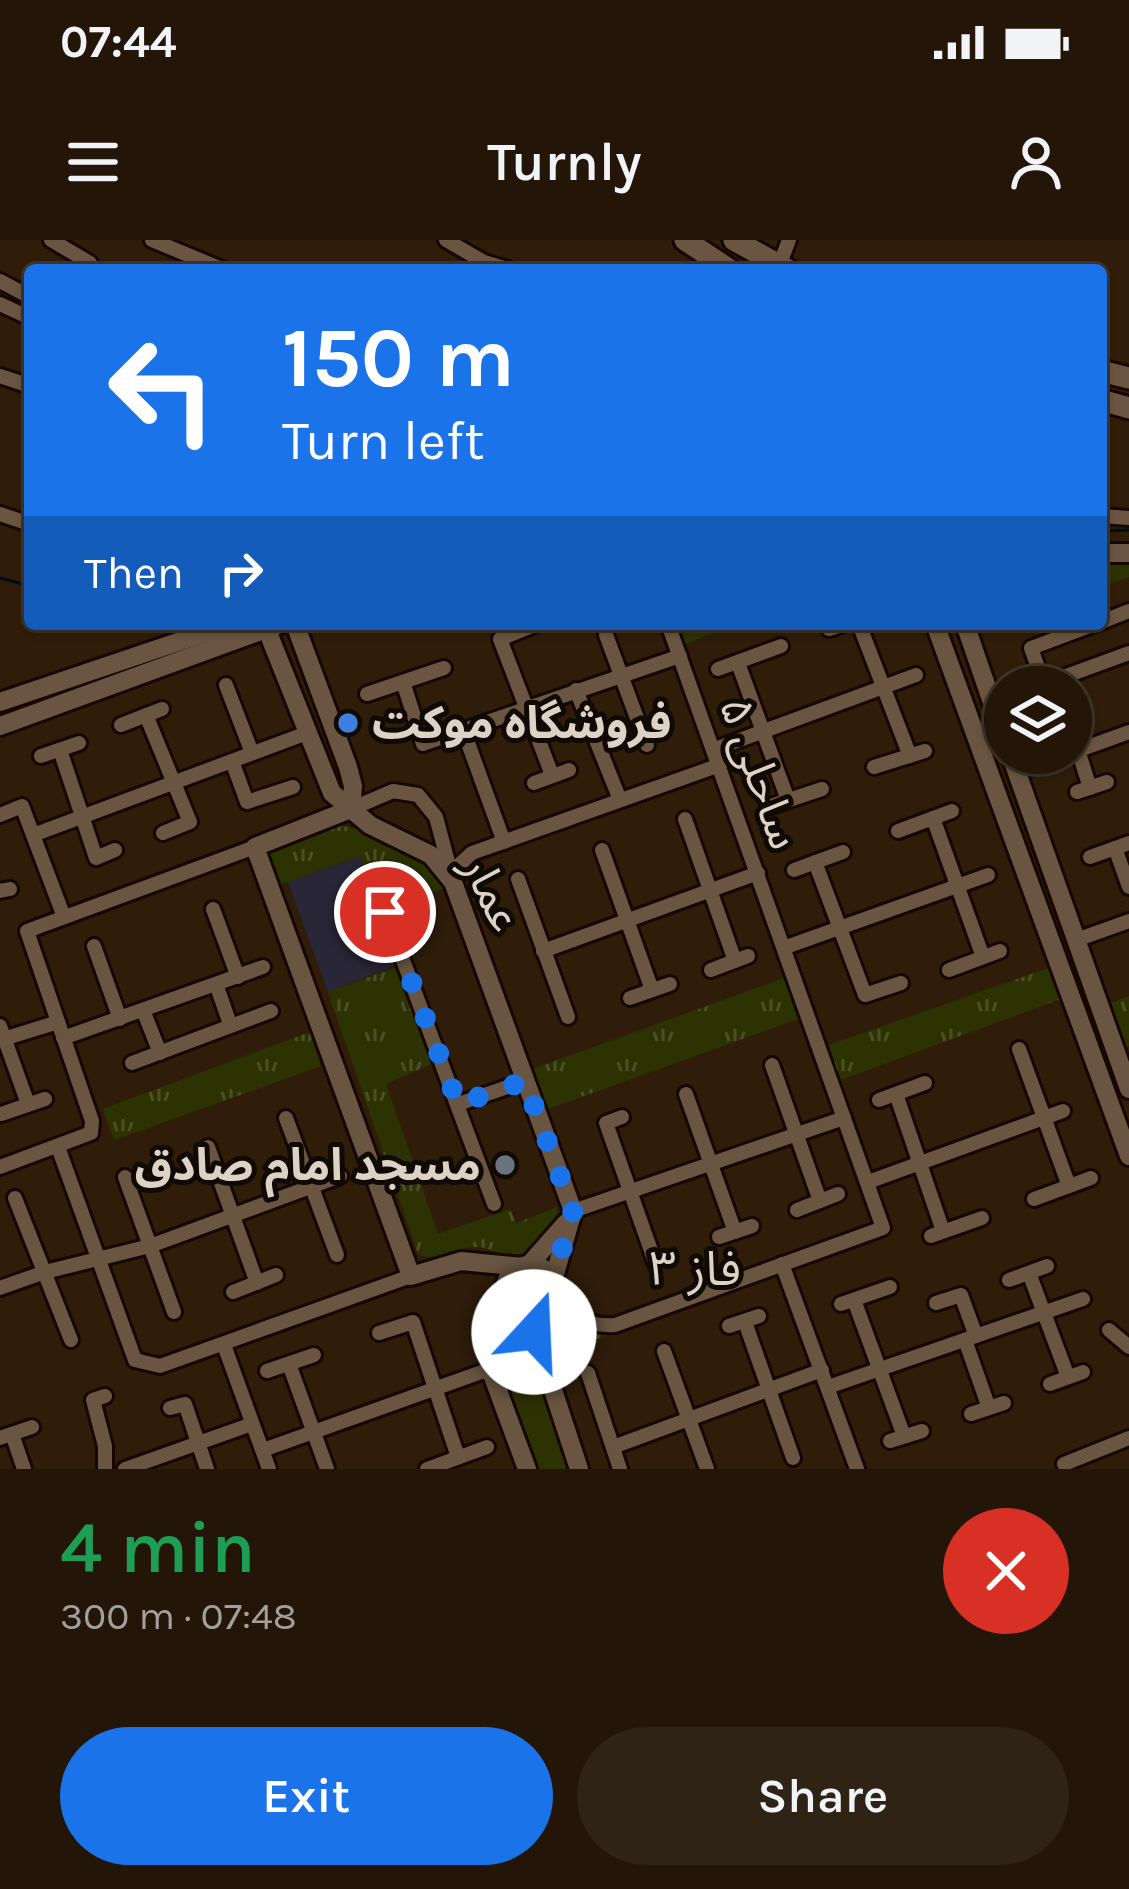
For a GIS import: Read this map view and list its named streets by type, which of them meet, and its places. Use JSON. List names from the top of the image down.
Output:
{
  "streets": {
    "street": ["ساحلی ۵", "عمار"]
  },
  "districts": ["فاز ۳"],
  "places": ["فروشگاه موکت", "مسجد امام صادق"],
  "page": {
    "status": "07:44",
    "header": "Turnly",
    "turn": ["150 m", "Turn left"],
    "then": "Then",
    "heading": ["4 min", "300 m · 07:48"],
    "buttons": ["Exit", "Share"]
  }
}
